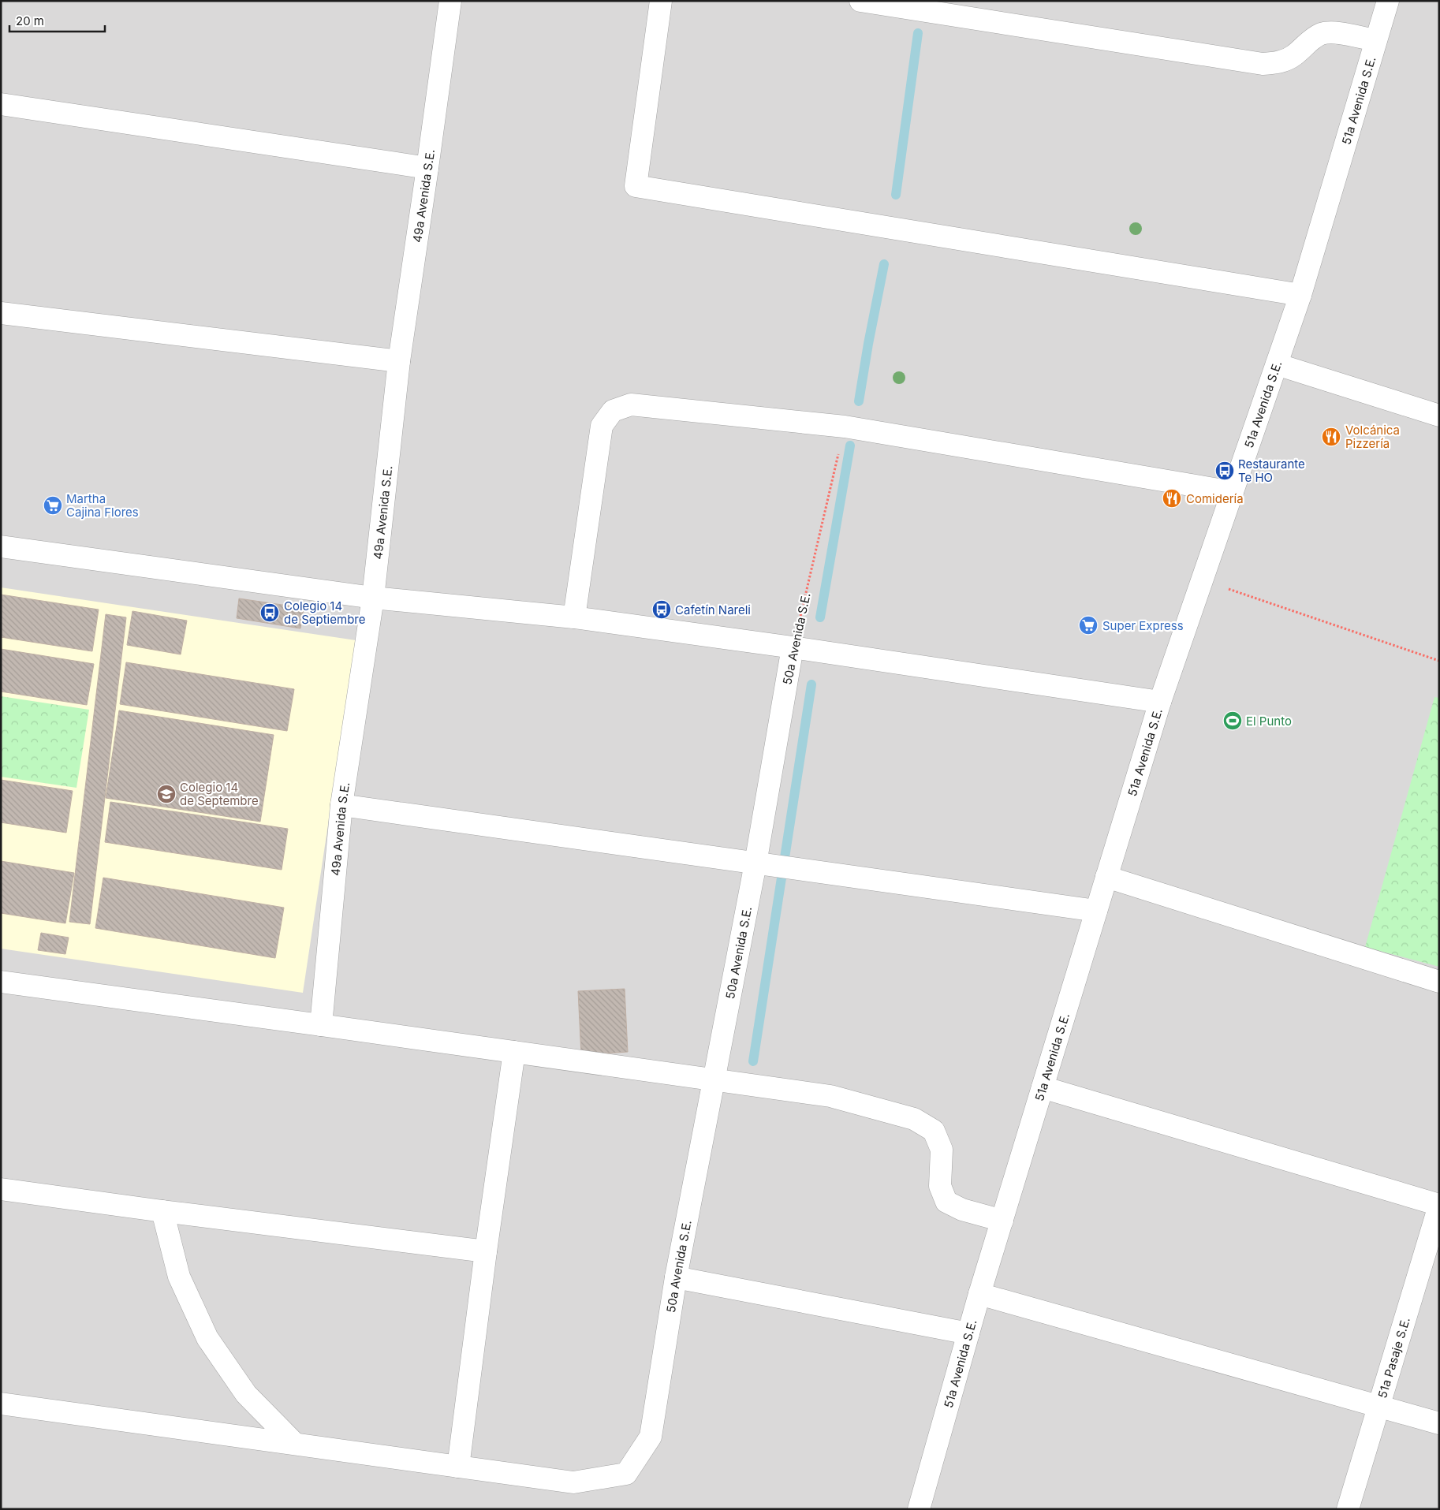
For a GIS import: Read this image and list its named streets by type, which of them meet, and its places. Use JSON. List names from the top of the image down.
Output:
{
  "streets": {
    "street": [
      "51a Avenida S.E.",
      "49a Avenida S.E.",
      "50a Avenida S.E.",
      "51a Pasaje S.E."
    ]
  },
  "places": {
    "restaurant": ["Volcánica Pizzería", "Comidería"],
    "bus stop": ["Restaurante Te HO", "Cafetín Nareli", "Colegio 14 de Septiembre"],
    "supermarket": ["Martha Cajina Flores", "Super Express"],
    "sports": ["El Punto"],
    "school or university": ["Colegio 14 de Septembre"]
  },
  "scale_bar": "20 m"
}
